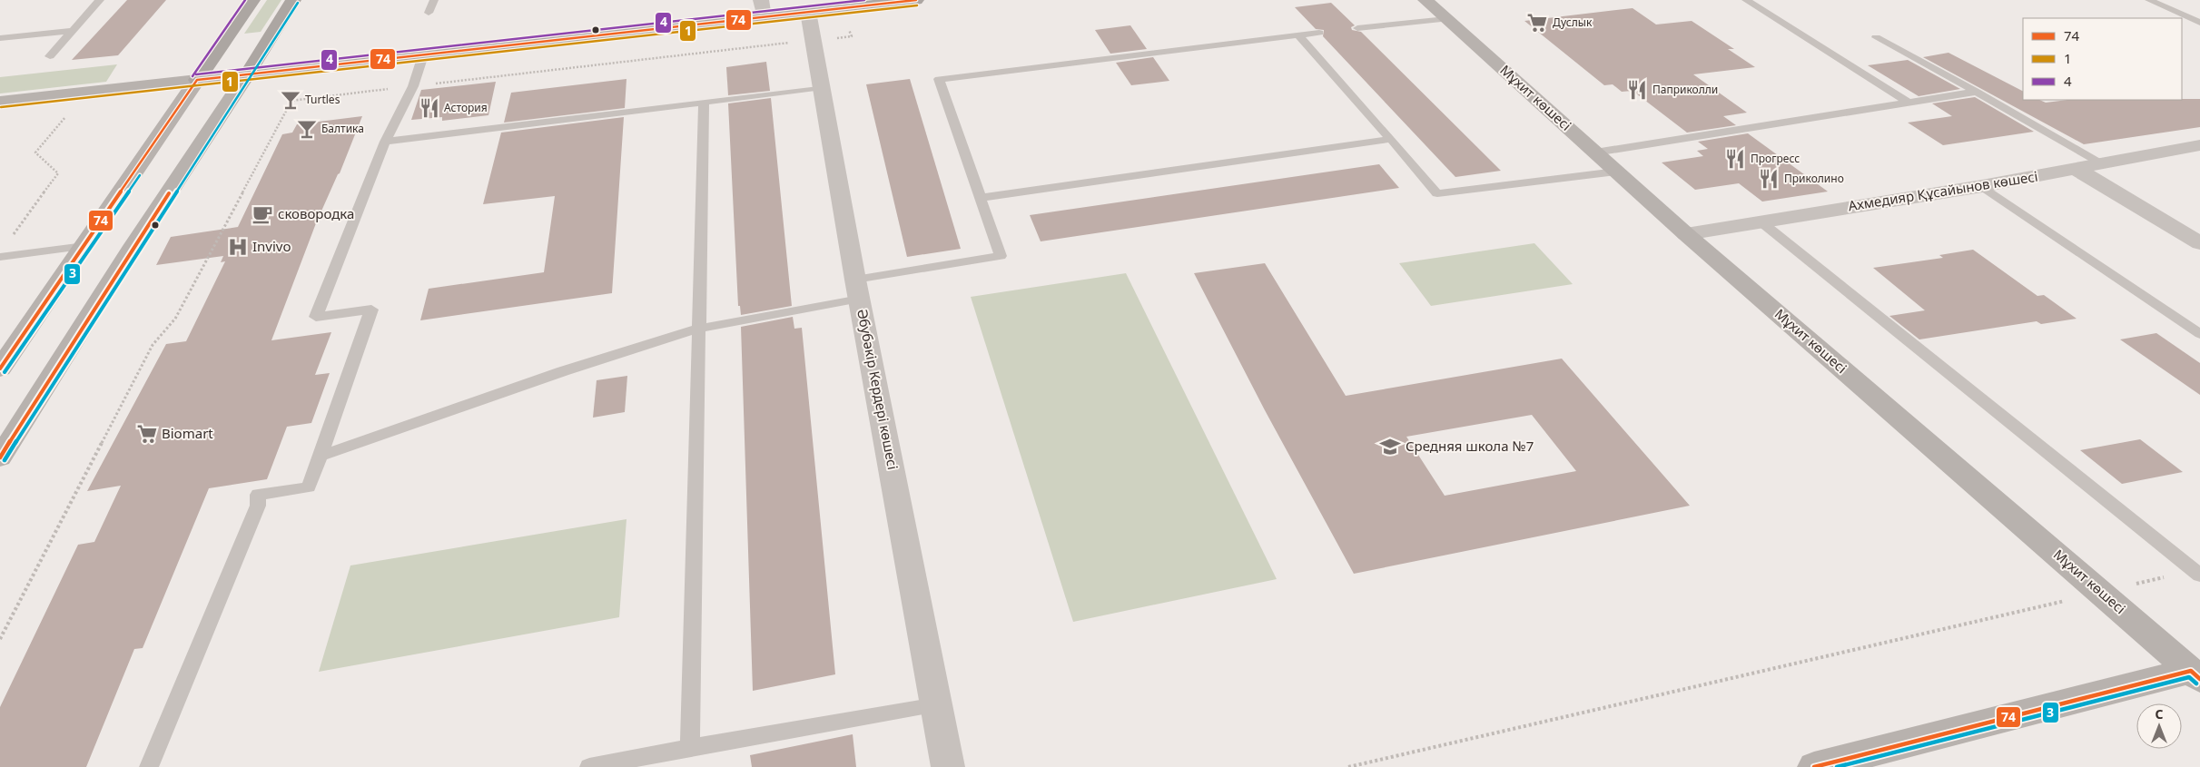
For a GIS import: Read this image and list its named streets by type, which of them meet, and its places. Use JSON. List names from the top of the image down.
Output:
{
  "streets": {
    "street": ["Мұхит көшесі", "Ахмедияр Құсайынов көшесі", "Әбубәкір Кердері көшесі"]
  },
  "crossings": [
    ["Мұхит көшесі", "Ахмедияр Құсайынов көшесі"]
  ],
  "places": {
    "supermarket": ["Дуслык", "Biomart"],
    "restaurant": [
      "Паприколли",
      "Астория",
      "Прогресс",
      "Приколино"
    ],
    "bar": ["Turtles", "Балтика"],
    "cafe": ["сковородка"],
    "hospital": ["Invivo"],
    "school or university": ["Средняя школа №7"]
  },
  "lines": [
    "transit line 74",
    "transit line 4",
    "transit line 3",
    "transit line 1"
  ],
  "legend": ["74", "1", "4"],
  "north": "top"
}
